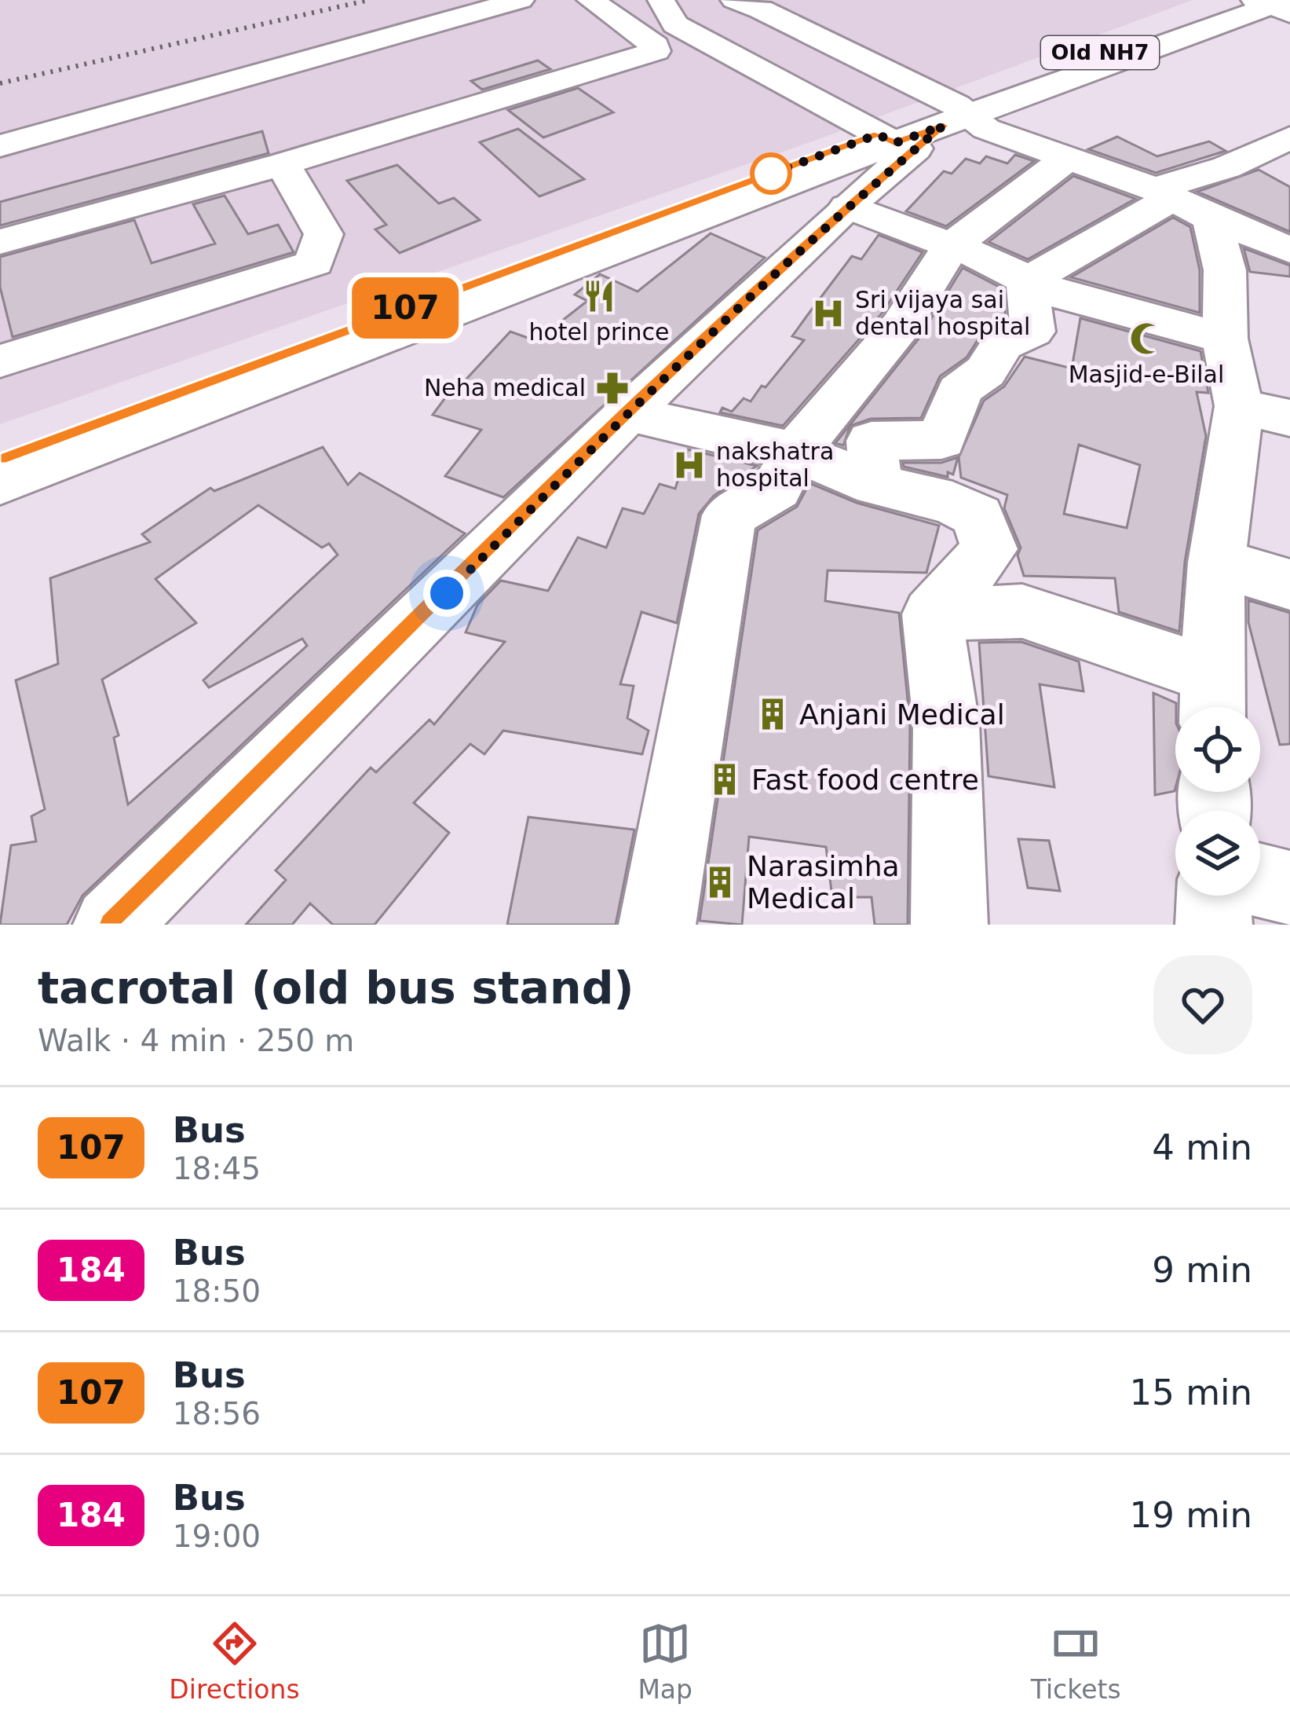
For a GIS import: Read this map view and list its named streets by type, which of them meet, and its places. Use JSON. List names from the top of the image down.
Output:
{
  "places": {
    "restaurant": ["hotel prince"],
    "hospital": ["Sri vijaya sai dental hospital", "nakshatra hospital"],
    "mosque": ["Masjid-e-Bilal"],
    "pharmacy": ["Neha medical"],
    "building": ["Anjani Medical", "Fast food centre", "Narasimha Medical"]
  },
  "lines": ["bus line 107"],
  "page": {
    "on_map": "107",
    "heading": ["tacrotal (old bus stand)", "Walk · 4 min · 250 m"],
    "list": [
      {
        "mark": "107",
        "name": "Bus",
        "note": "18:45",
        "value": "4 min"
      },
      {
        "mark": "184",
        "name": "Bus",
        "note": "18:50",
        "value": "9 min"
      },
      {
        "mark": "107",
        "name": "Bus",
        "note": "18:56",
        "value": "15 min"
      },
      {
        "mark": "184",
        "name": "Bus",
        "note": "19:00",
        "value": "19 min"
      }
    ],
    "tabs": ["Directions", "Map", "Tickets"]
  }
}
